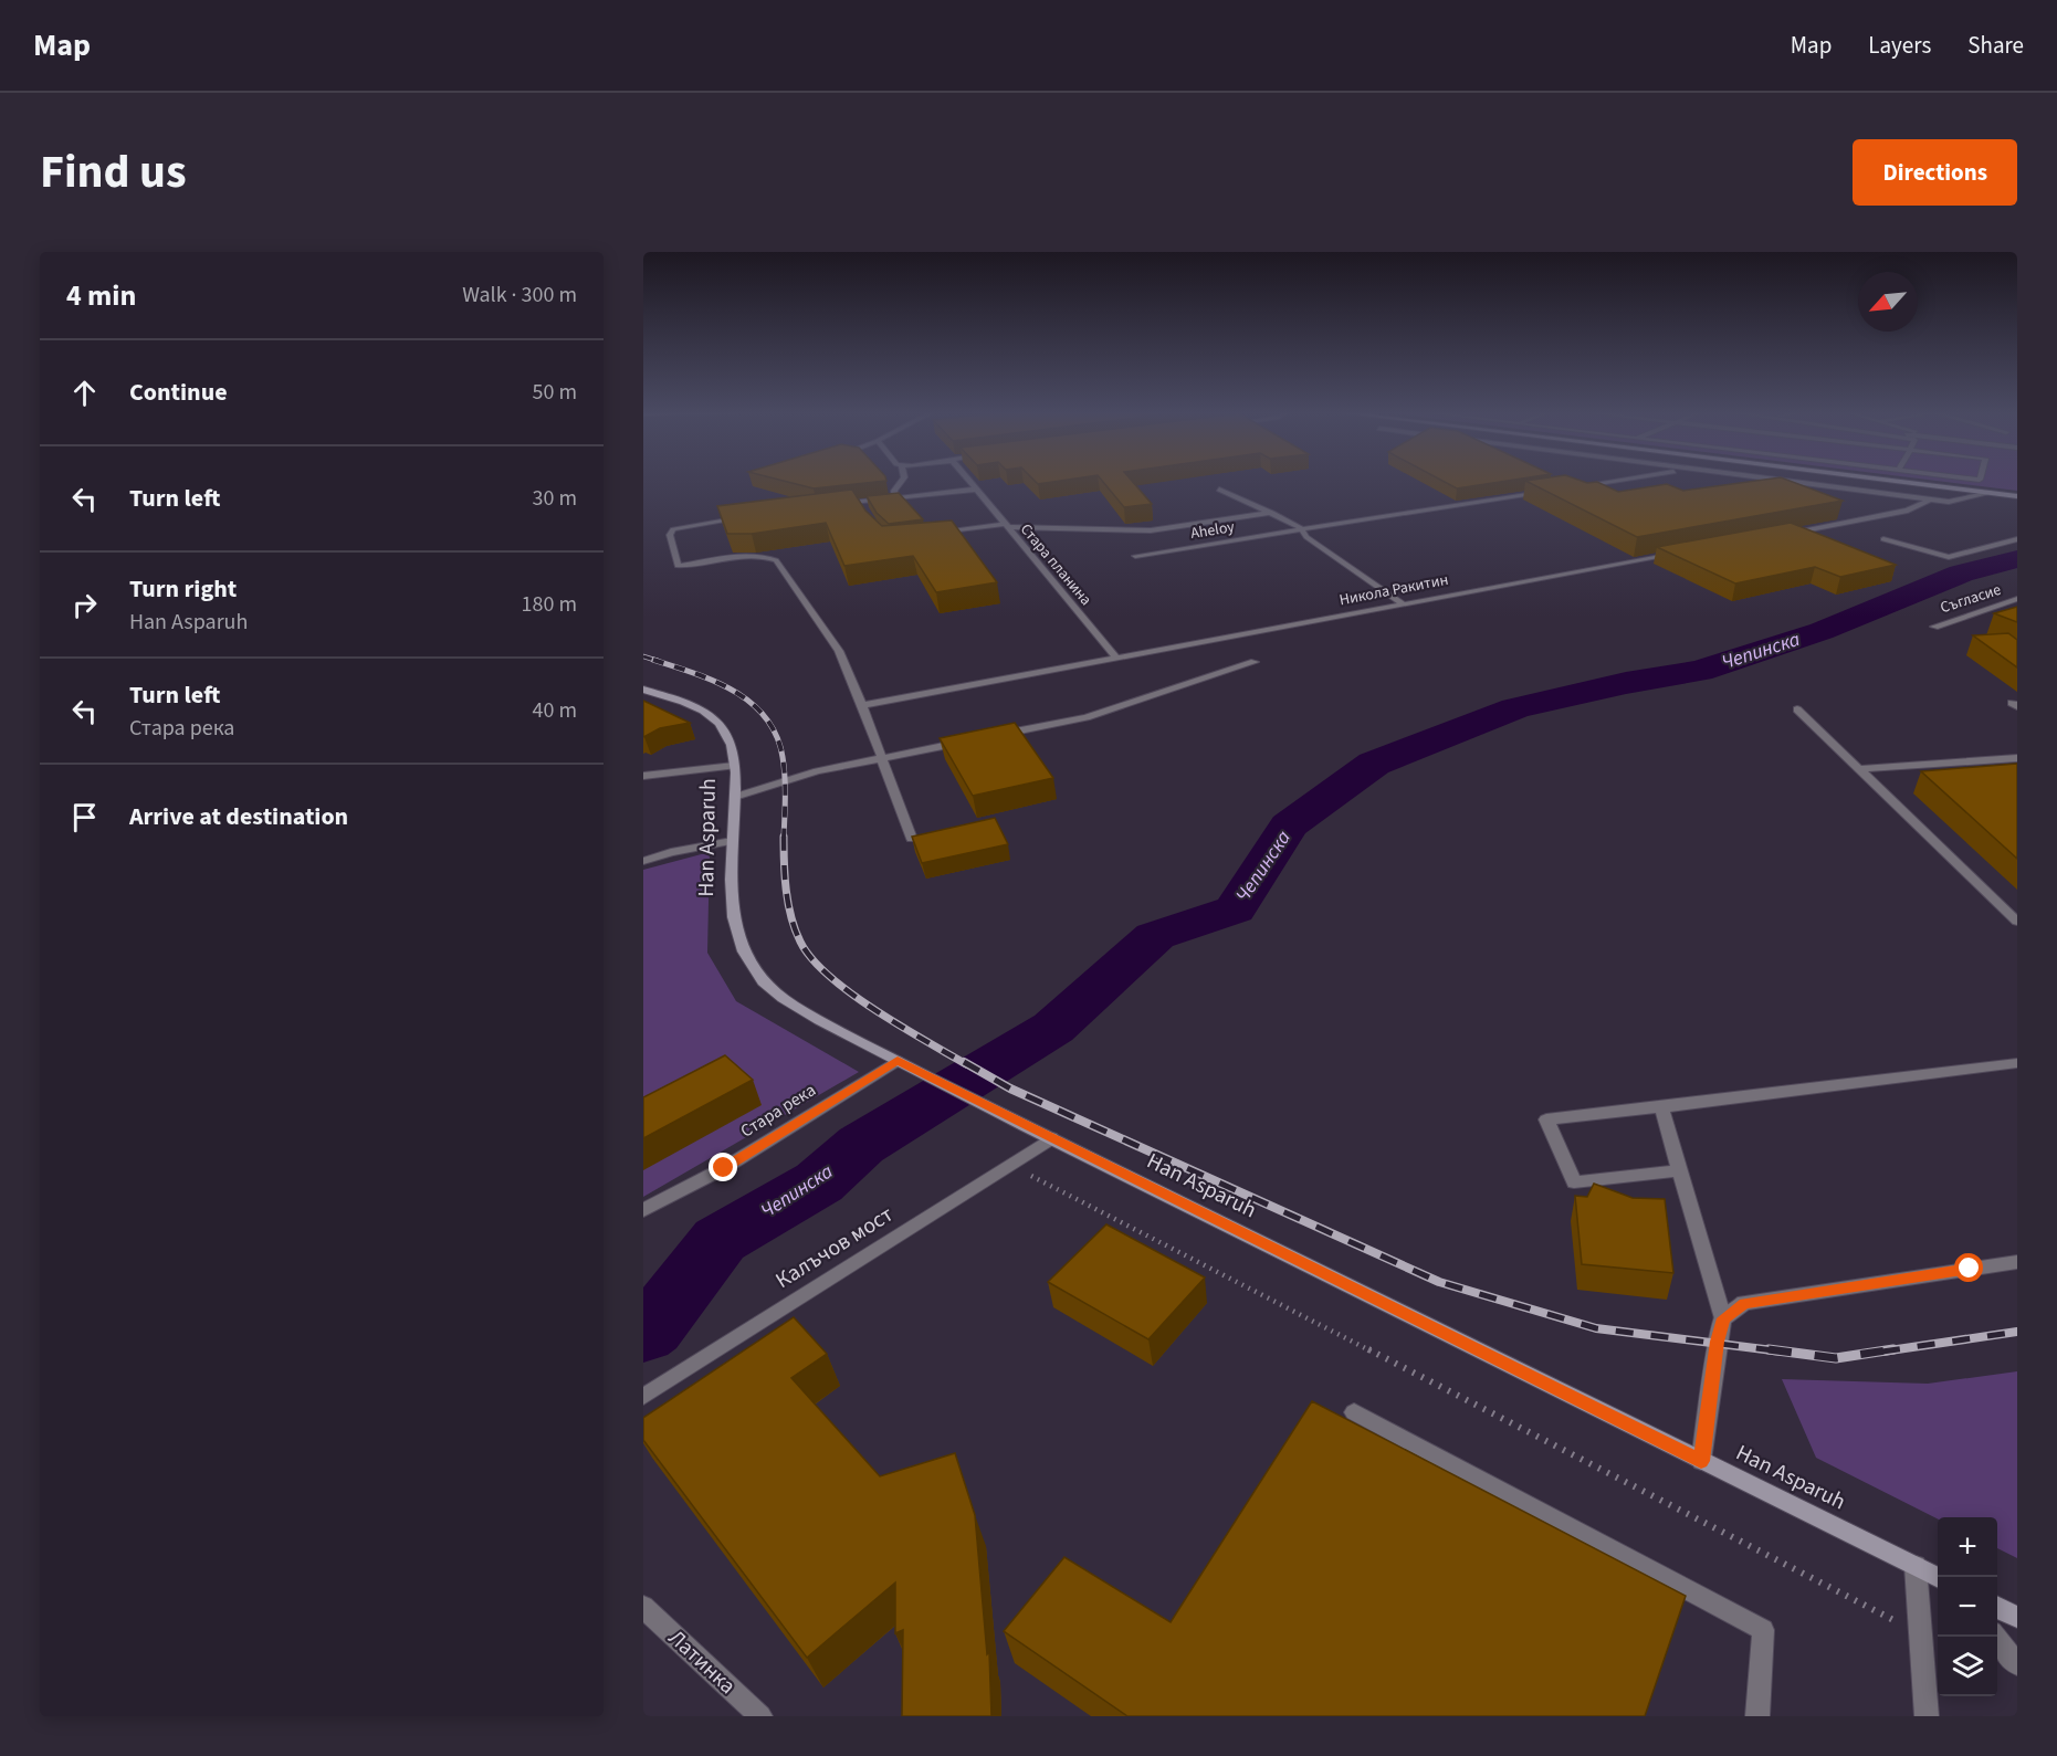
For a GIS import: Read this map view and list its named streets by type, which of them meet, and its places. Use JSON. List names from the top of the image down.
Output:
{
  "streets": {
    "main road": ["Han Asparuh"],
    "street": [
      "Aheloy",
      "Стара планина",
      "Никола Ракитин",
      "Съгласие",
      "Стара река",
      "Калъчов мост",
      "Латинка"
    ]
  },
  "crossings": [
    ["Стара планина", "Никола Ракитин"],
    ["Han Asparuh", "Стара река"],
    ["Han Asparuh", "Калъчов мост"]
  ],
  "water": ["Чепинска"],
  "north": "bottom left",
  "page": {
    "header": "Map",
    "nav": ["Map", "Layers", "Share"],
    "title": "Find us",
    "buttons": "Directions",
    "heading": ["4 min", "Walk · 300 m"],
    "list": [
      ["Continue", "50 m"],
      ["Turn left", "30 m"],
      ["Turn right", "Han Asparuh", "180 m"],
      ["Turn left", "Стара река", "40 m"],
      "Arrive at destination"
    ],
    "map_buttons": ["+", "−"]
  }
}
